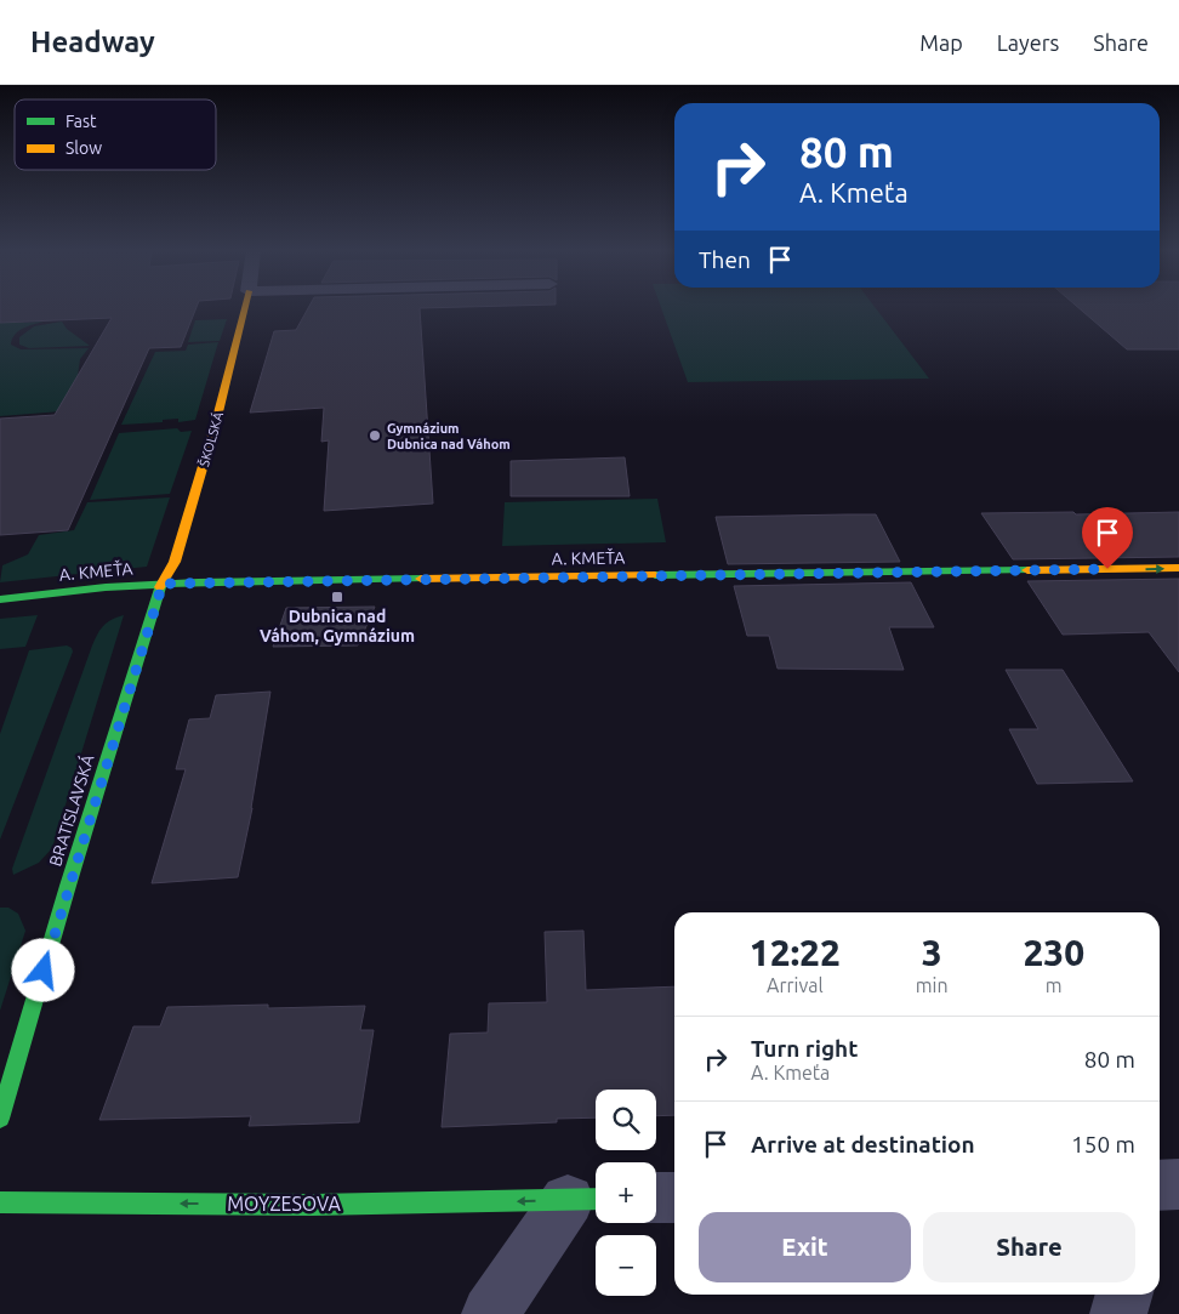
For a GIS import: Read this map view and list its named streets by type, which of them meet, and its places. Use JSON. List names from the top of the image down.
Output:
{
  "streets": {
    "street": [
      "ŠKOLSKÁ",
      "A. KMEŤA",
      "BRATISLAVSKÁ",
      "MOYZESOVA"
    ]
  },
  "crossings": [
    ["ŠKOLSKÁ", "A. KMEŤA"],
    ["ŠKOLSKÁ", "BRATISLAVSKÁ"],
    ["A. KMEŤA", "BRATISLAVSKÁ"]
  ],
  "one_way": ["A. KMEŤA", "MOYZESOVA"],
  "places": {
    "other": ["Gymnázium Dubnica nad Váhom"],
    "transit": ["Dubnica nad Váhom, Gymnázium"]
  },
  "legend": ["Fast", "Slow"],
  "page": {
    "header": "Headway",
    "nav": ["Map", "Layers", "Share"],
    "turn": ["80 m", "A. Kmeťa"],
    "then": "Then",
    "eta": [
      "12:22",
      "Arrival",
      "3",
      "min",
      "230",
      "m"
    ],
    "list": [
      {
        "name": "Turn right",
        "note": "A. Kmeťa",
        "value": "80 m"
      },
      {
        "name": "Arrive at destination",
        "value": "150 m"
      }
    ],
    "map_buttons": ["+", "−"],
    "buttons": ["Exit", "Share"]
  }
}
